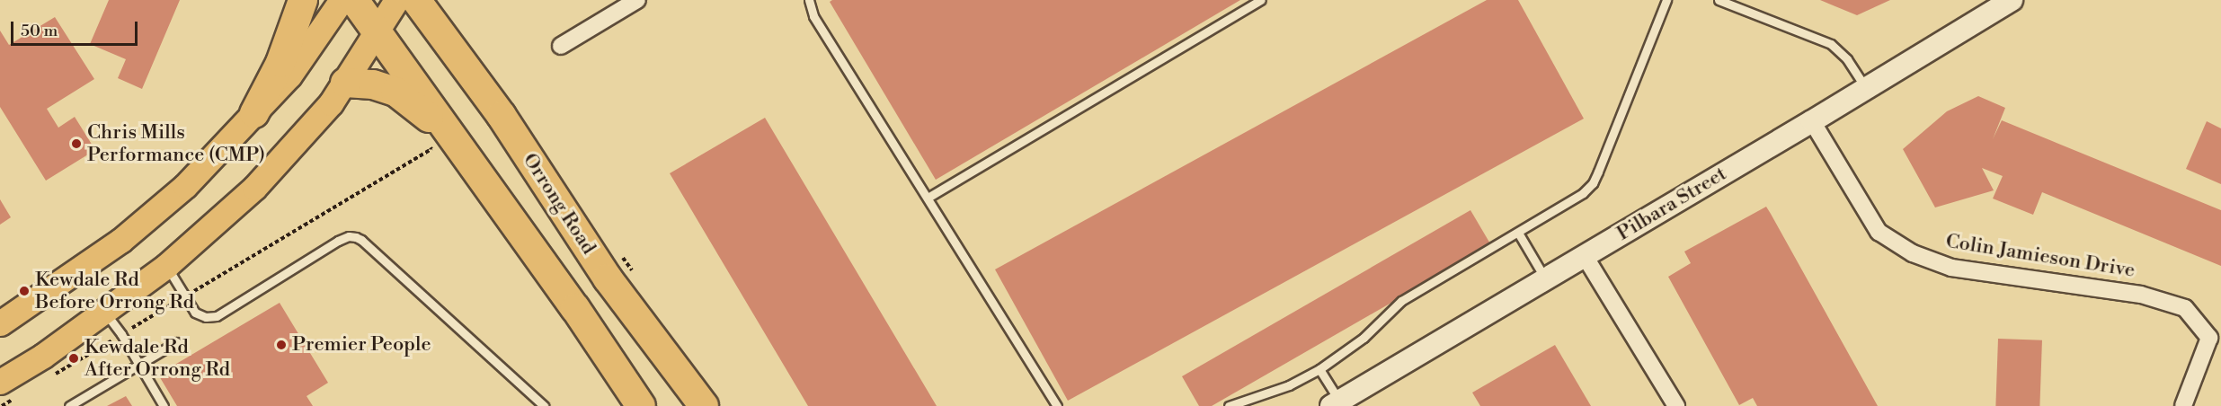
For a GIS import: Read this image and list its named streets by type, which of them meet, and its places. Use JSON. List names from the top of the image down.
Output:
{
  "streets": {
    "highway": ["Orrong Road"],
    "main road": ["Pilbara Street"],
    "street": ["Colin Jamieson Drive"]
  },
  "crossings": [
    ["Pilbara Street", "Colin Jamieson Drive"]
  ],
  "places": [
    "Chris Mills Performance (CMP)",
    "Kewdale Rd Before Orrong Rd",
    "Premier People",
    "Kewdale Rd After Orrong Rd"
  ],
  "scale_bar": "50 m"
}
